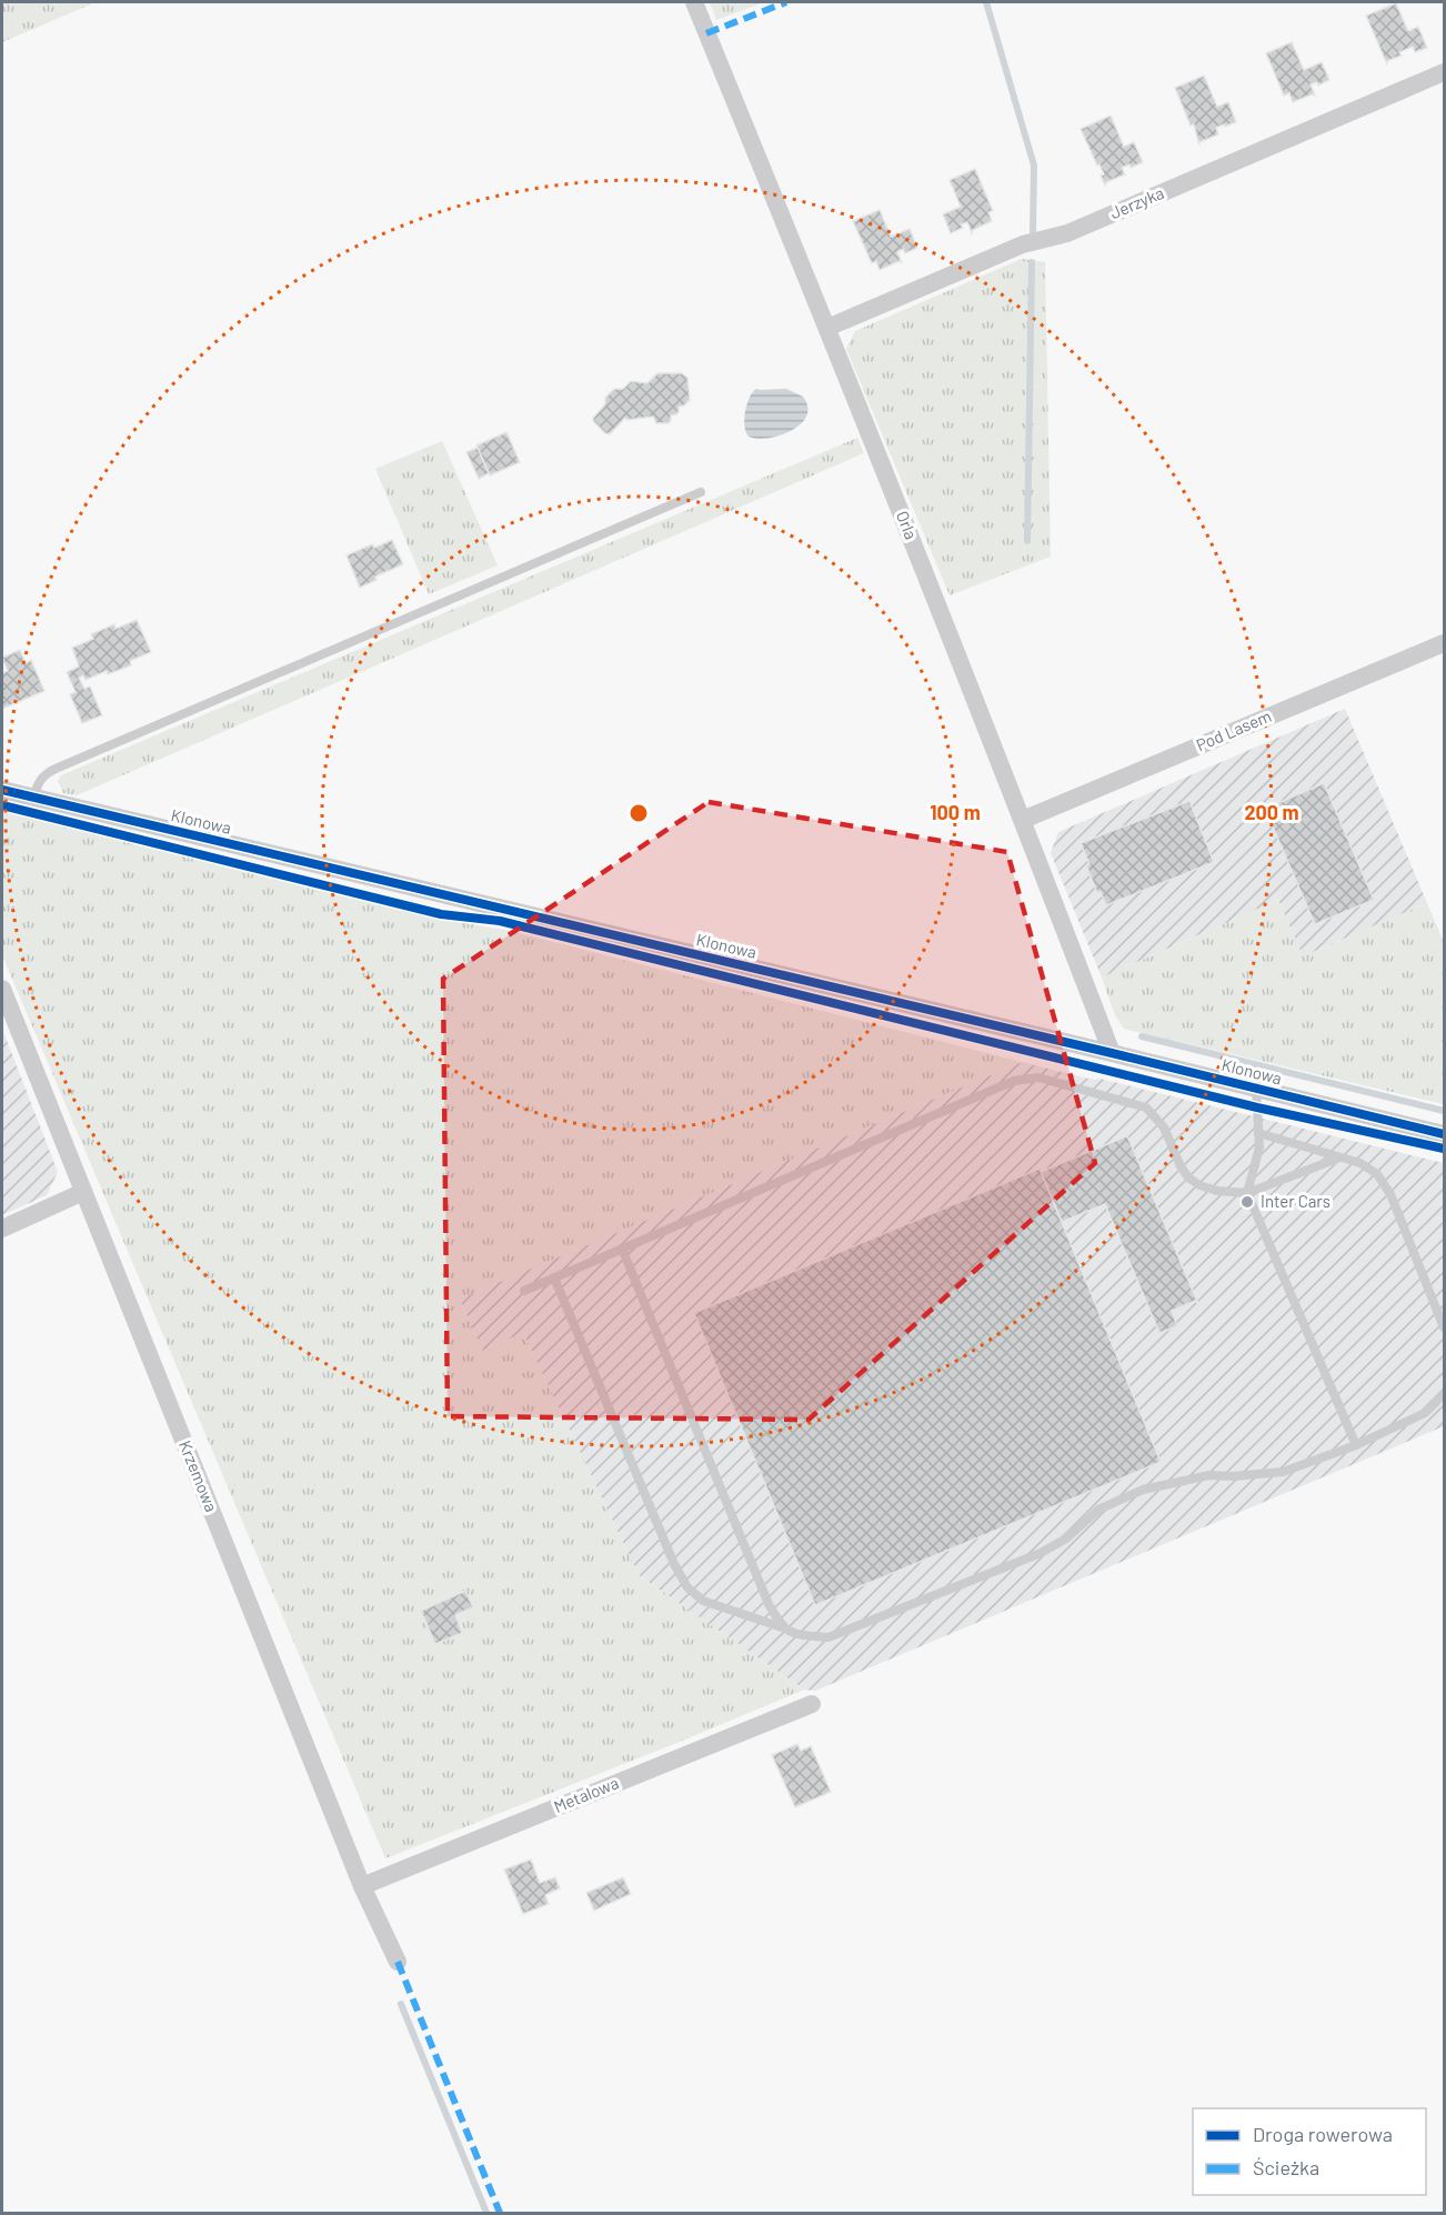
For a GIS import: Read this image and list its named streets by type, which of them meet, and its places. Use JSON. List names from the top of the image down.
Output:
{
  "streets": {
    "street": [
      "Jerzyka",
      "Orla",
      "Pod Lasem",
      "Klonowa",
      "Krzemowa",
      "Metalowa"
    ]
  },
  "crossings": [
    ["Jerzyka", "Orla"],
    ["Orla", "Pod Lasem"],
    ["Orla", "Klonowa"],
    ["Krzemowa", "Metalowa"]
  ],
  "places": ["Inter Cars"],
  "legend": ["Droga rowerowa", "Ścieżka"],
  "rings": ["100 m", "200 m"]
}
